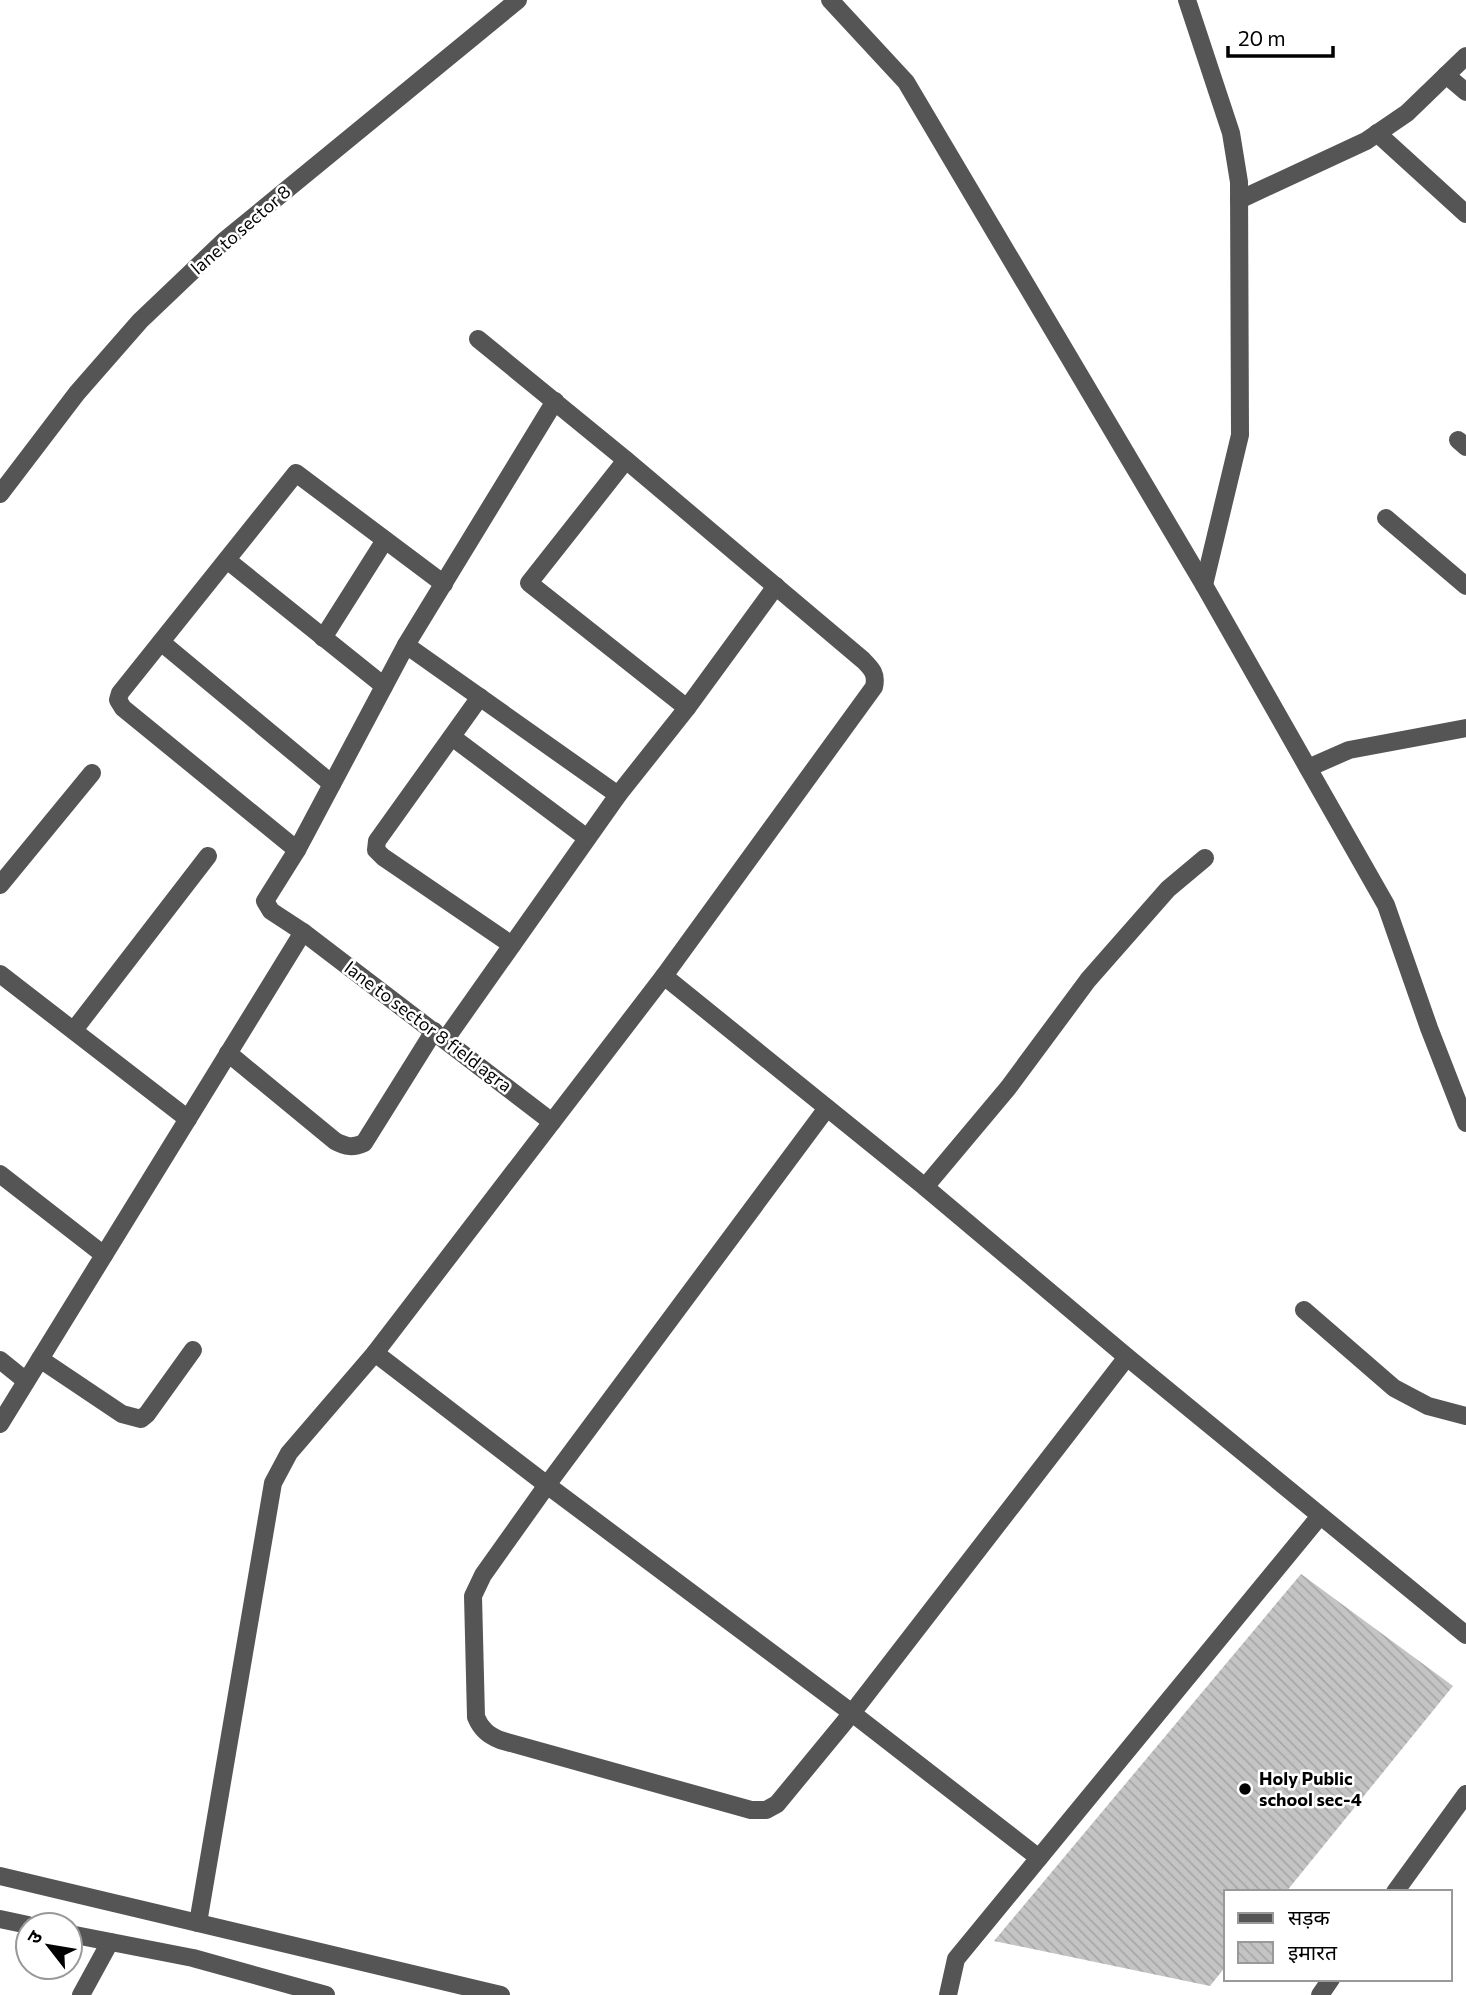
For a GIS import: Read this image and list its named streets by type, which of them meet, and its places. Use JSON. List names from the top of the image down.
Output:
{
  "streets": {
    "street": ["lane to sector 8", "lane to sector 8 field agra"]
  },
  "places": ["Holy Public school sec-4"],
  "legend": ["सड़क", "इमारत"],
  "scale_bar": "20 m",
  "north": "top left"
}
